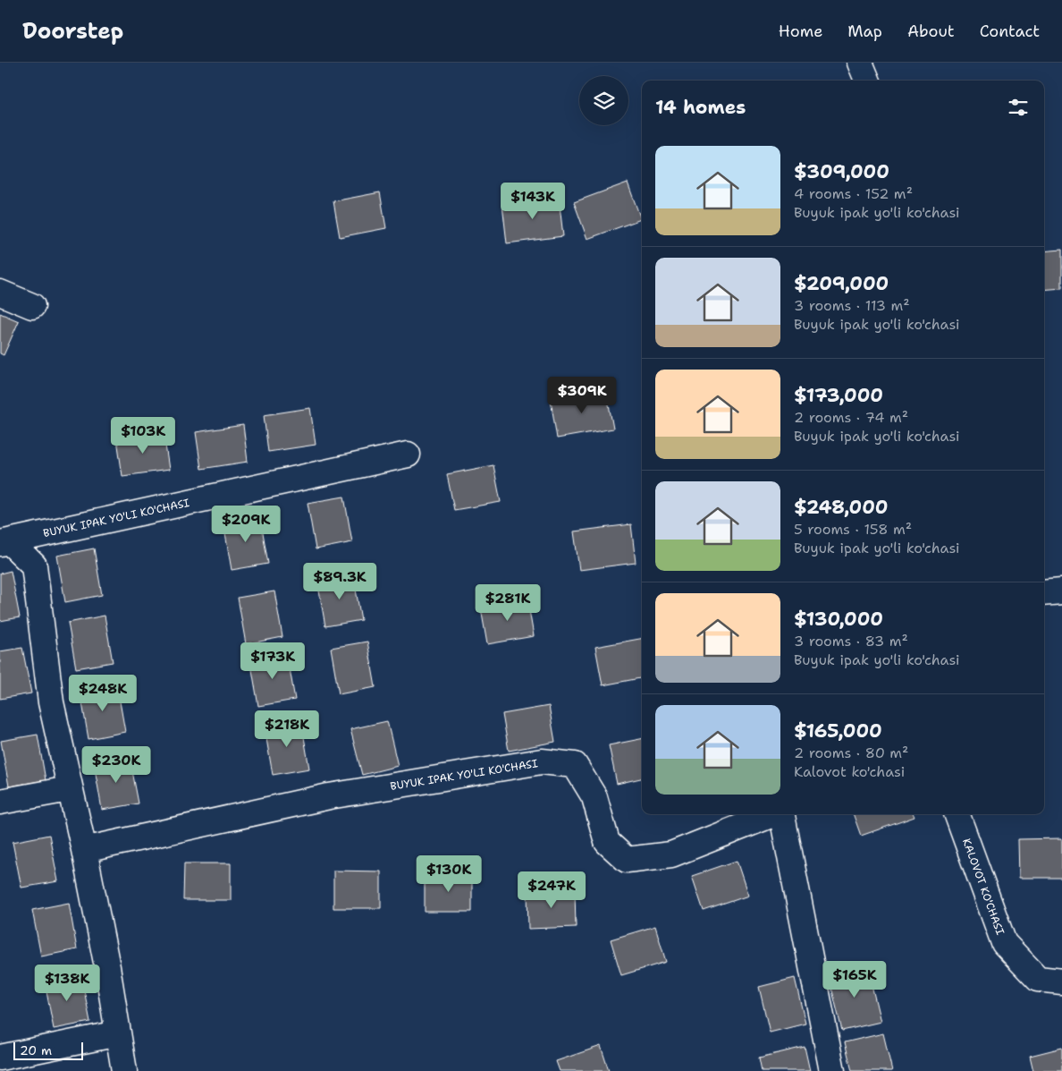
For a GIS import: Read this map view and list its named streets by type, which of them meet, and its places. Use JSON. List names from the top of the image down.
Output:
{
  "streets": {
    "street": ["BUYUK IPAK YO'LI KO'CHASI", "KALOVOT KO'CHASI"]
  },
  "scale_bar": "20 m",
  "page": {
    "header": "Doorstep",
    "nav": [
      "Home",
      "Map",
      "About",
      "Contact"
    ],
    "heading": "14 homes",
    "list": [
      {
        "name": "$309,000",
        "note": "4 rooms · 152 m² · Buyuk ipak yo'li ko'chasi"
      },
      {
        "name": "$209,000",
        "note": "3 rooms · 113 m² · Buyuk ipak yo'li ko'chasi"
      },
      {
        "name": "$173,000",
        "note": "2 rooms · 74 m² · Buyuk ipak yo'li ko'chasi"
      },
      {
        "name": "$248,000",
        "note": "5 rooms · 158 m² · Buyuk ipak yo'li ko'chasi"
      },
      {
        "name": "$130,000",
        "note": "3 rooms · 83 m² · Buyuk ipak yo'li ko'chasi"
      },
      {
        "name": "$165,000",
        "note": "2 rooms · 80 m² · Kalovot ko'chasi"
      }
    ],
    "price": [
      "$143K",
      "$309K",
      "$103K",
      "$209K",
      "$89.3K",
      "$281K",
      "$173K",
      "$248K",
      "$218K",
      "$230K",
      "$130K",
      "$247K",
      "$165K",
      "$138K"
    ],
    "scale": "20 m"
  }
}
